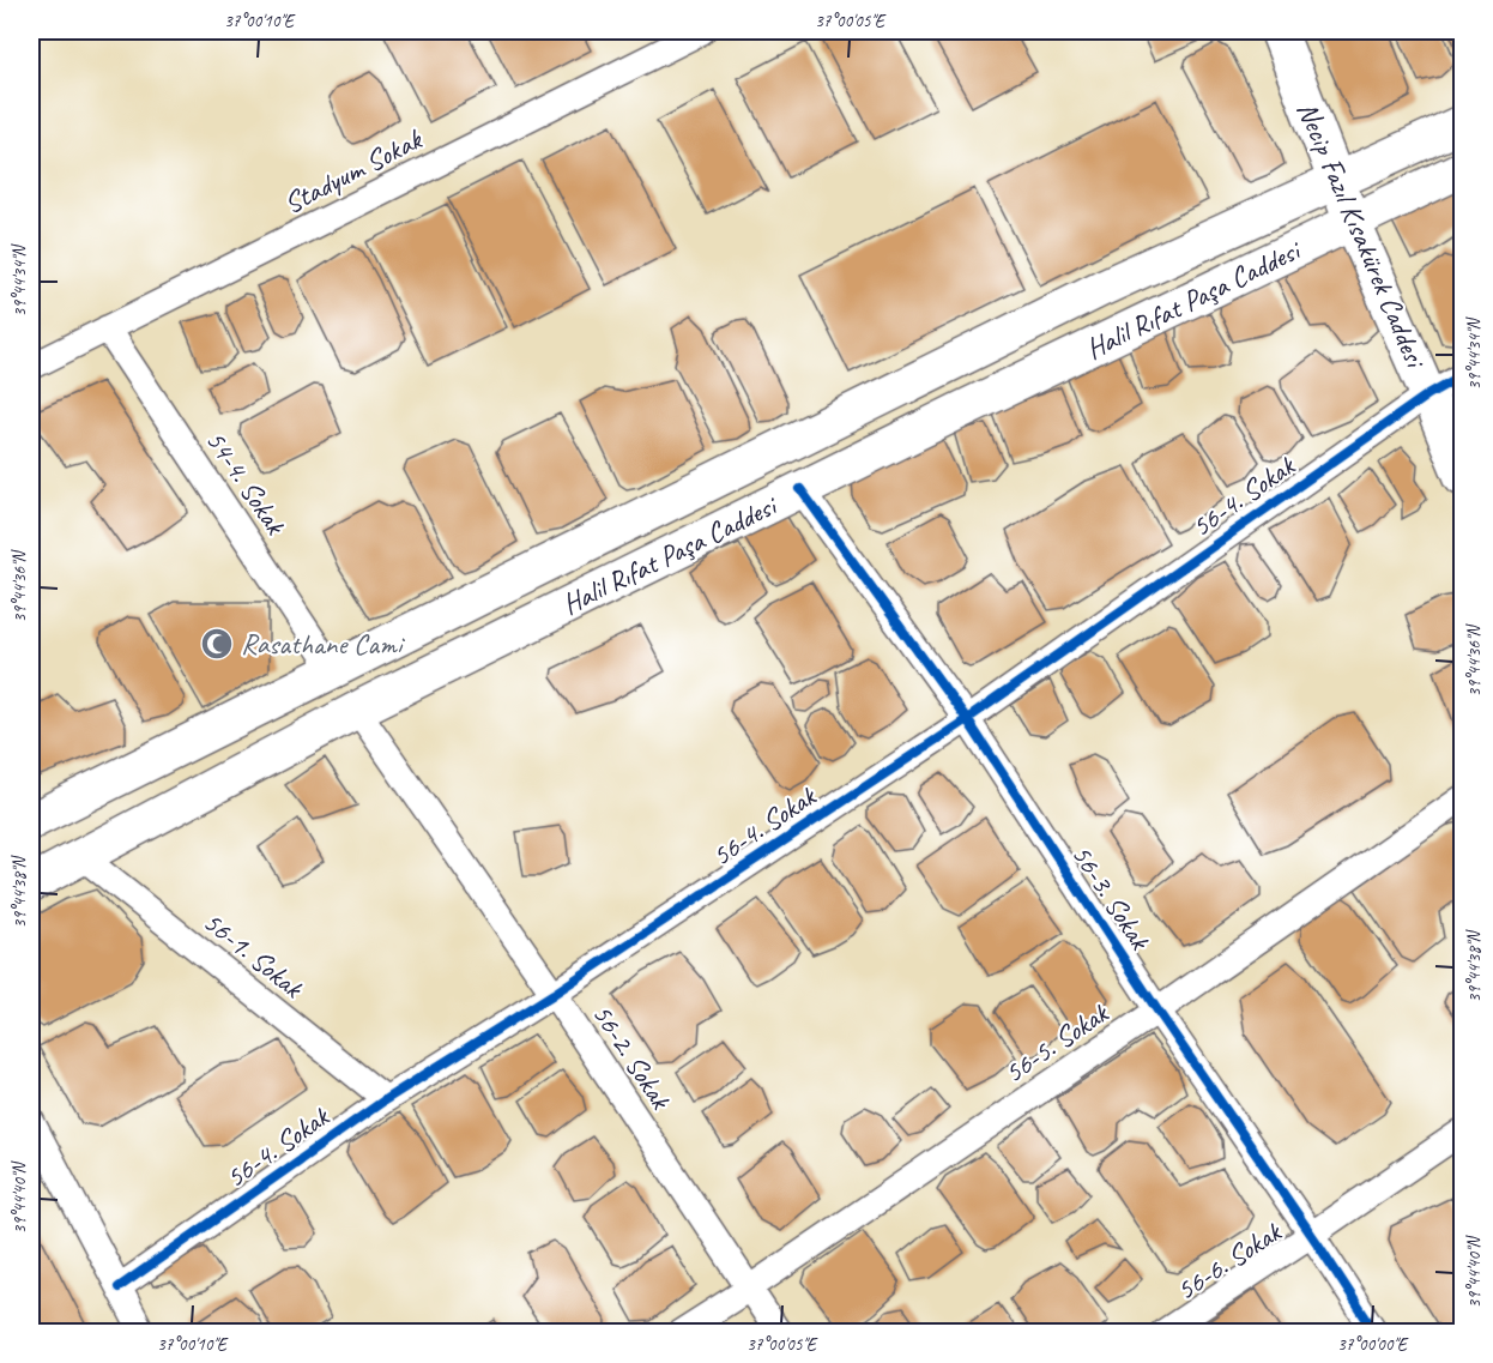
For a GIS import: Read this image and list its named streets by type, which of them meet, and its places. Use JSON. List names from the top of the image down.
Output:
{
  "streets": {
    "main road": ["Necip Fazıl Kısakürek Caddesi", "Halil Rıfat Paşa Caddesi"],
    "street": [
      "Stadyum Sokak",
      "54-4. Sokak",
      "56-4. Sokak",
      "56-3. Sokak",
      "56-1. Sokak",
      "56-5. Sokak",
      "56-2. Sokak",
      "56-6. Sokak"
    ]
  },
  "crossings": [
    ["Stadyum Sokak", "54-4. Sokak"],
    ["Necip Fazıl Kısakürek Caddesi", "Halil Rıfat Paşa Caddesi"],
    ["Necip Fazıl Kısakürek Caddesi", "56-4. Sokak"],
    ["Halil Rıfat Paşa Caddesi", "54-4. Sokak"],
    ["Halil Rıfat Paşa Caddesi", "56-3. Sokak"],
    ["Halil Rıfat Paşa Caddesi", "56-1. Sokak"],
    ["Halil Rıfat Paşa Caddesi", "56-2. Sokak"],
    ["56-4. Sokak", "56-3. Sokak"],
    ["56-4. Sokak", "56-1. Sokak"],
    ["56-4. Sokak", "56-2. Sokak"],
    ["56-3. Sokak", "56-5. Sokak"],
    ["56-3. Sokak", "56-6. Sokak"],
    ["56-5. Sokak", "56-2. Sokak"]
  ],
  "places": {
    "mosque": ["Rasathane Cami"]
  },
  "coordinates": [
    "37°00'10\"E",
    "37°00'05\"E",
    "39°44'34\"N",
    "39°44'36\"N",
    "39°44'38\"N",
    "39°44'40\"N",
    "37°00'00\"E"
  ]
}
